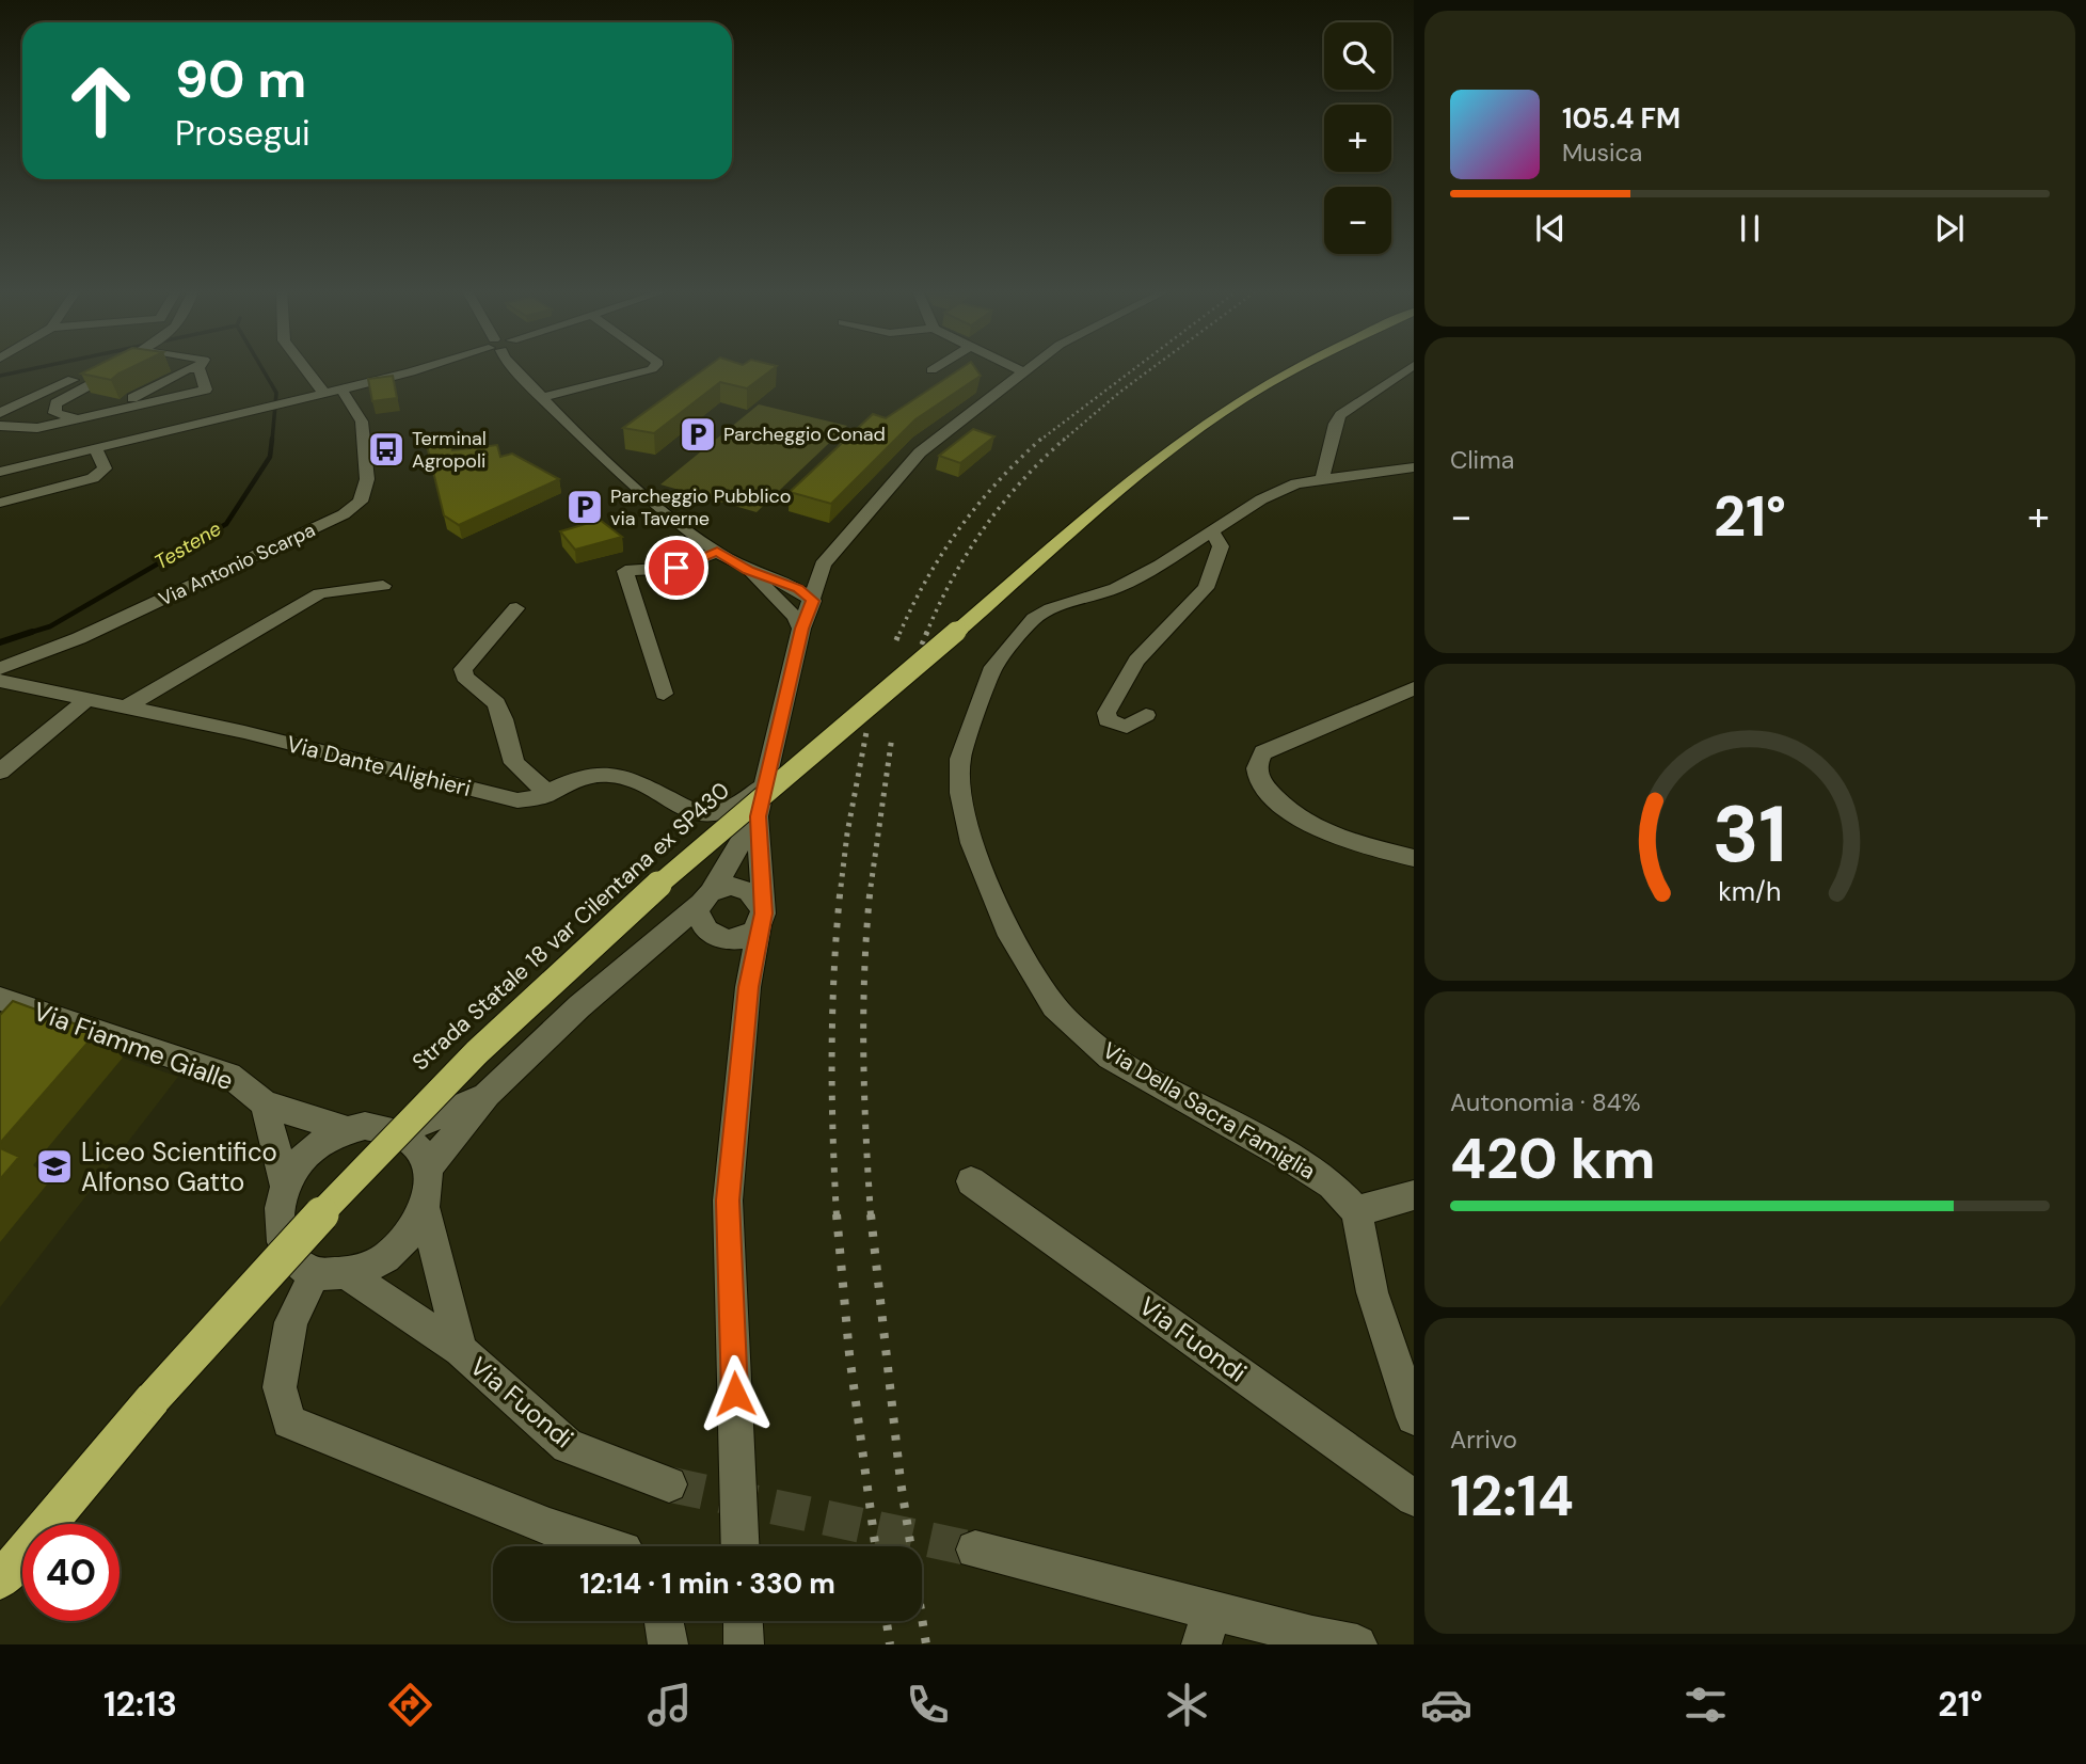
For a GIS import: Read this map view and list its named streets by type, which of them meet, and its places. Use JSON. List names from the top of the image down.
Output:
{
  "streets": {
    "highway": ["Strada Statale 18 var Cilentana ex SP430"],
    "street": [
      "Via Antonio Scarpa",
      "Via Dante Alighieri",
      "Via Fiamme Gialle",
      "Via Della Sacra Famiglia",
      "Via Fuondi"
    ]
  },
  "crossings": [
    ["Via Fiamme Gialle", "Via Fuondi"]
  ],
  "water": ["Testene"],
  "places": {
    "parking": ["Parcheggio Conad", "Parcheggio Pubblico via Taverne"],
    "bus stop": ["Terminal Agropoli"],
    "school or university": ["Liceo Scientifico Alfonso Gatto"]
  },
  "page": {
    "map_buttons": ["+", "−"],
    "turn": ["90 m", "Prosegui"],
    "song": ["105.4 FM", "Musica"],
    "tile": [
      "Clima",
      ["Autonomia · 84%", "420 km"],
      ["Arrivo", "12:14"]
    ],
    "heat": ["−", "21°", "+"],
    "limit": "40",
    "trip": "12:14 · 1 min · 330 m",
    "tabs": ["12:13", "21°"],
    "gauge": ["31", "km/h"]
  }
}
